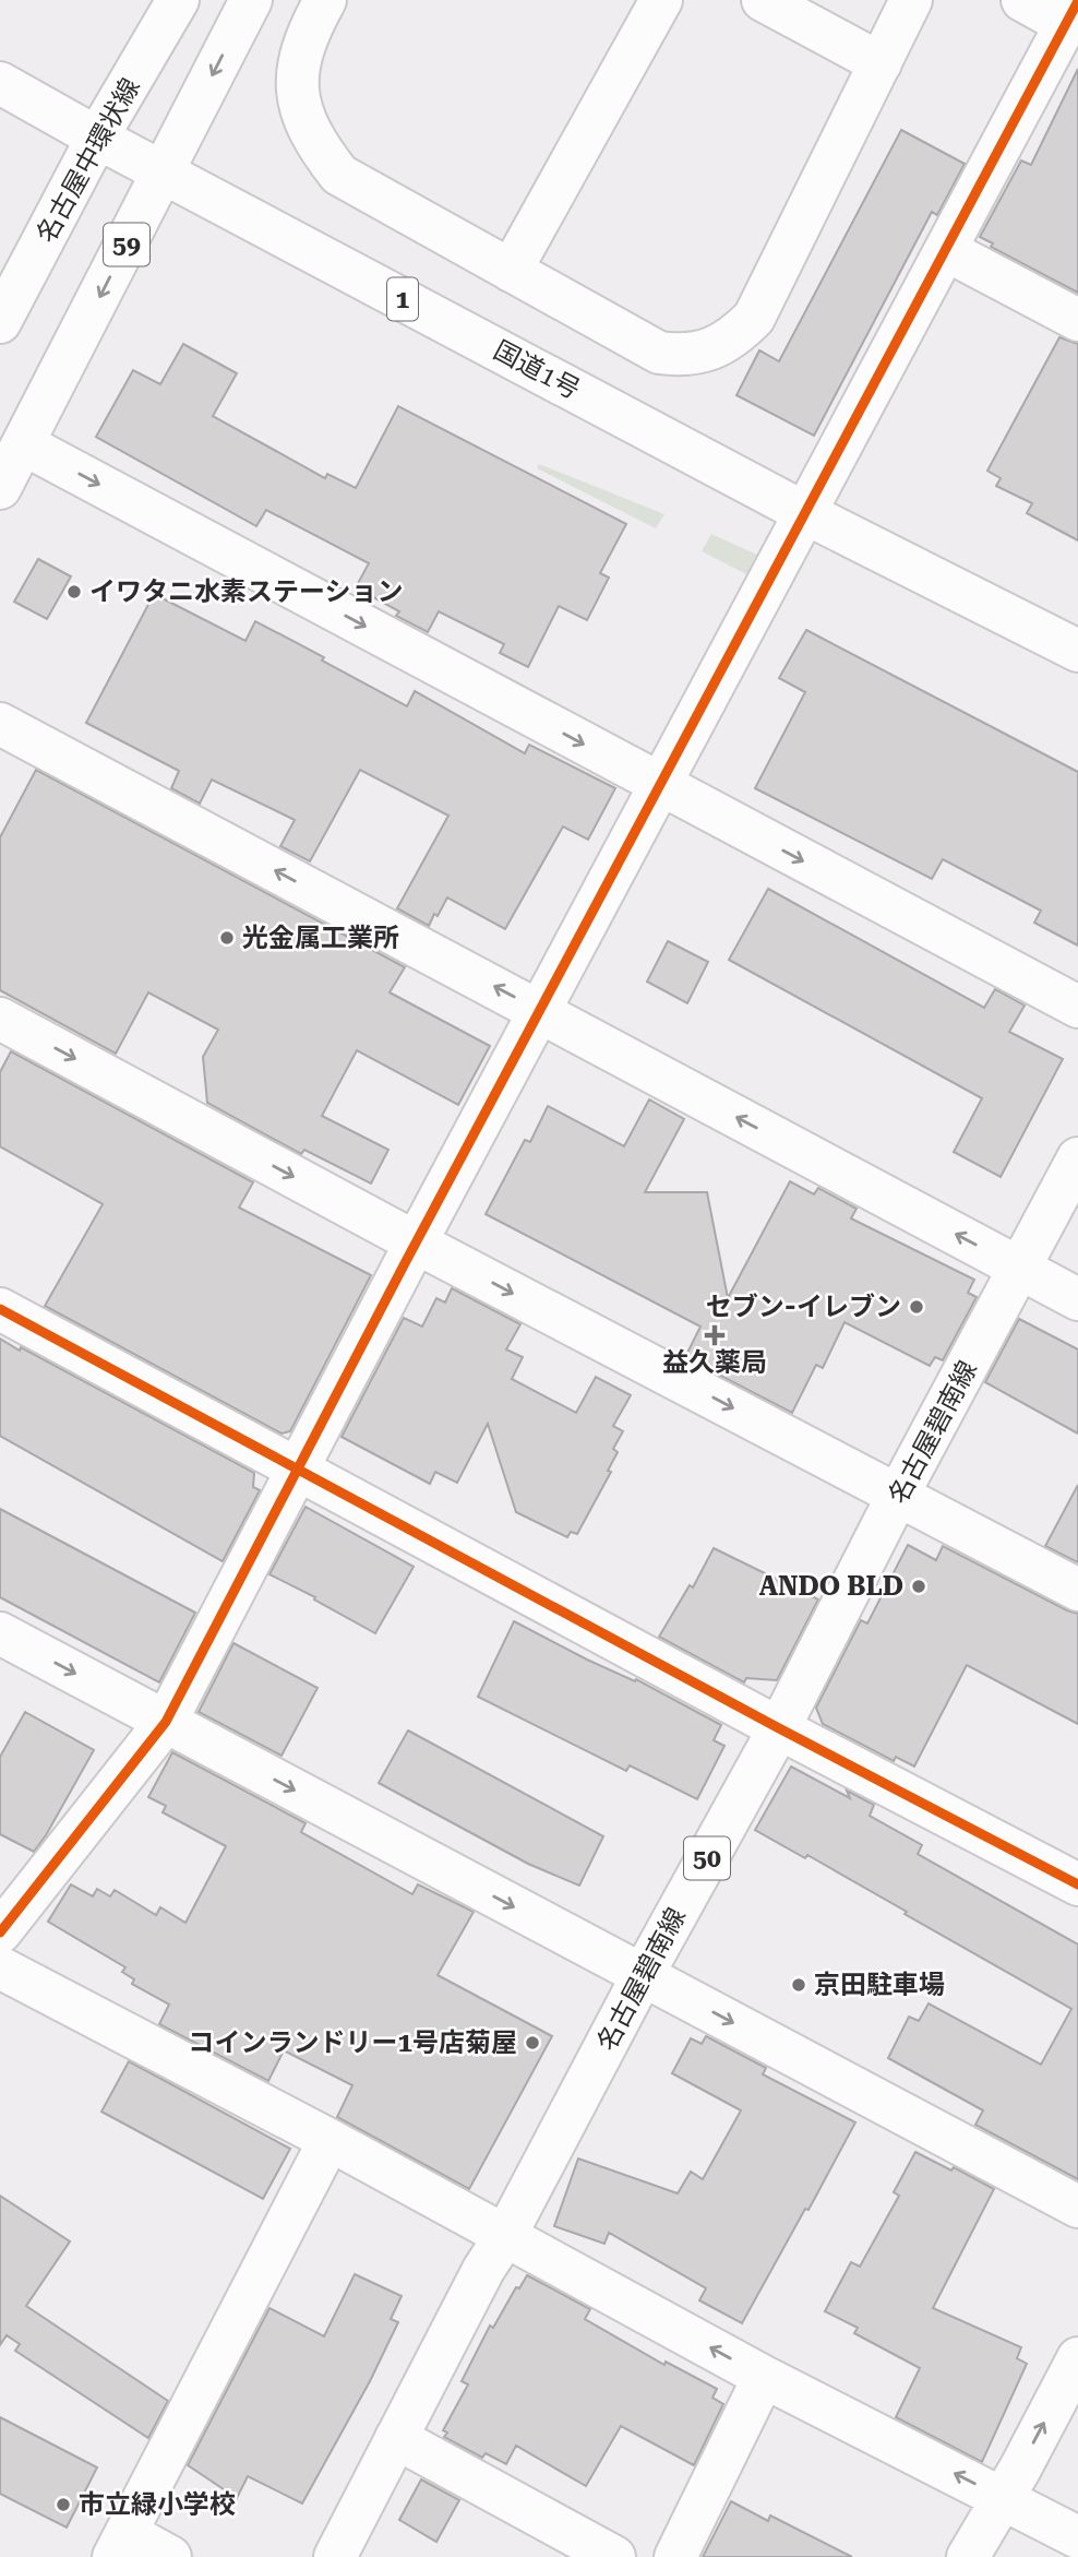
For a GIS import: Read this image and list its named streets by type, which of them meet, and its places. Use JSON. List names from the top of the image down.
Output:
{
  "streets": {
    "main road": [
      "名古屋中環状線",
      "59",
      "1",
      "国道1号",
      "名古屋碧南線",
      "50"
    ]
  },
  "crossings": [
    ["名古屋中環状線", "国道1号"],
    ["59", "国道1号"]
  ],
  "places": {
    "other": [
      "イワタニ水素ステーション",
      "光金属工業所",
      "セブン-イレブン",
      "ANDO BLD",
      "京田駐車場",
      "コインランドリー1号店菊屋",
      "市立緑小学校"
    ],
    "health": ["益久薬局"]
  }
}
